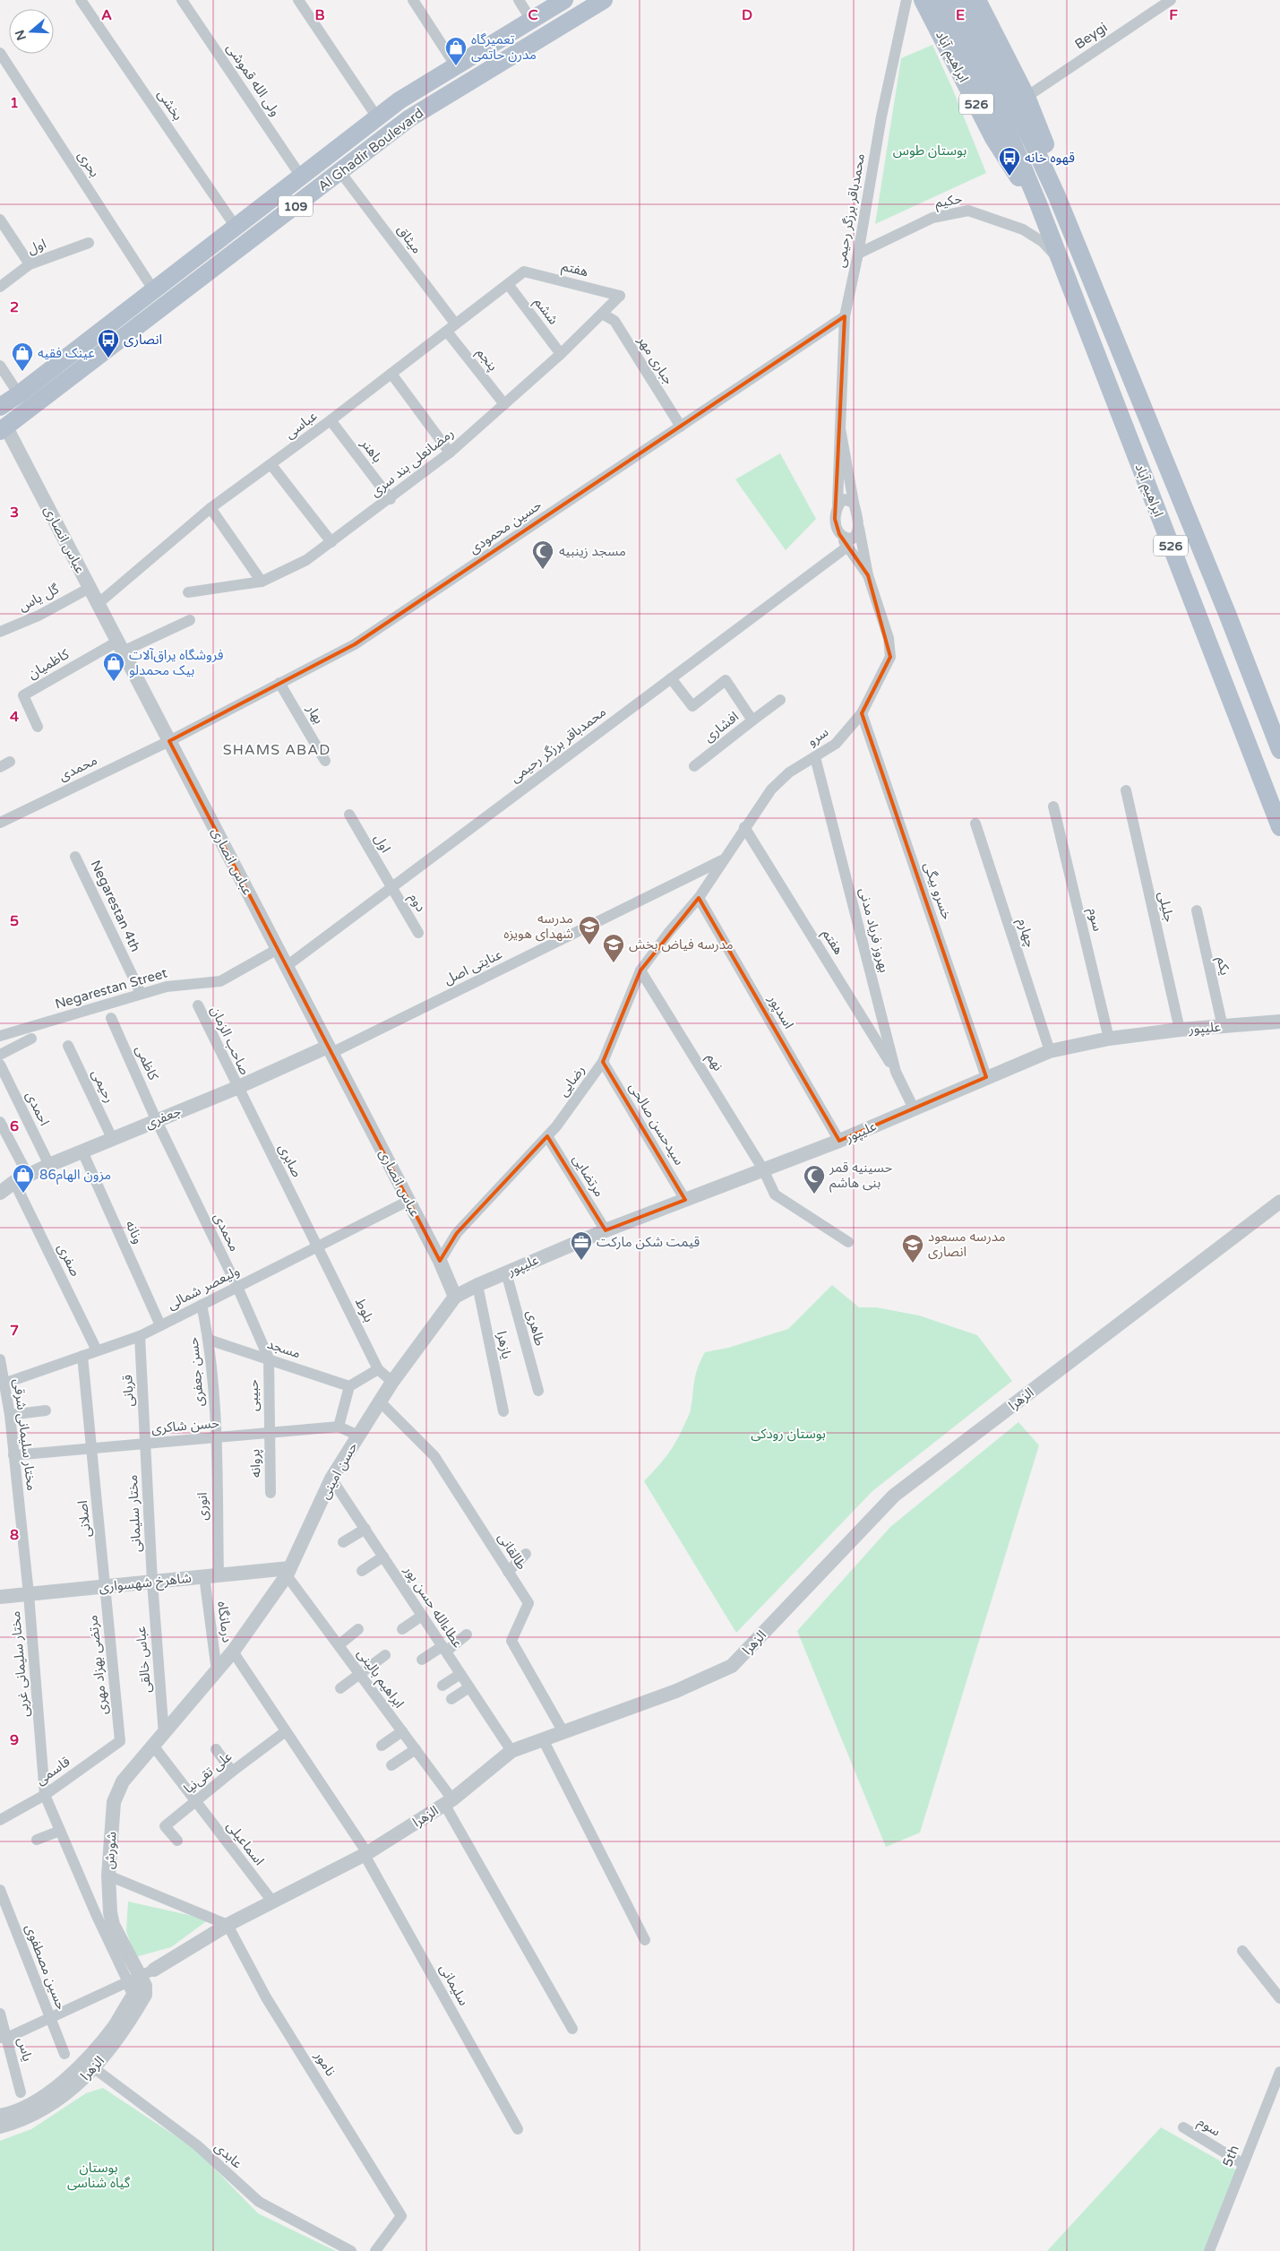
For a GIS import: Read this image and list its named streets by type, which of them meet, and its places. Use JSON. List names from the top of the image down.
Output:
{
  "streets": {
    "main road": [
      "ابراهیم آباد",
      "526",
      "Al Ghadir Boulevard",
      "109"
    ],
    "street": [
      "Beygi",
      "ولی الله قموشی",
      "بخشی",
      "بحری",
      "حکیم",
      "محمدباقر برزگر رحیمی",
      "میثاق",
      "اول",
      "هفتم",
      "ششم",
      "پنجم",
      "جباری مهر",
      "عباسی",
      "باهنر",
      "رمضانعلی بند سری",
      "حسین محمودی",
      "عباس انصاری",
      "گل یاس",
      "کاظمیان",
      "بهار",
      "افشاری",
      "سرو",
      "محمدی",
      "خسرو بیگی",
      "دوم",
      "Negarestan 4th",
      "جلیلی",
      "سوم",
      "بهروز فریاد مدنی",
      "چهارم",
      "یکم",
      "عنایتی اصل",
      "Negarestan Street",
      "اسدپور",
      "علیپور",
      "صاحب الزمان",
      "نهم",
      "کاظمی",
      "رضایی",
      "رحیمی",
      "احمدی",
      "جعفری",
      "سیدحسن صالحی",
      "صابری",
      "مرتضایی",
      "ونانه",
      "صفری",
      "ولیعصر شمالی",
      "بلوط",
      "طاهری",
      "یازهرا",
      "مسجد",
      "حسن جعفری",
      "قربانی",
      "حبیبی",
      "الزهرا",
      "حسن شاکری",
      "مختار سلیمانی شرقی",
      "پروانه",
      "حسن امینی",
      "انوری",
      "مختار سلیمانی",
      "اصلانی",
      "طالقانی",
      "شاهرخ شهسواری",
      "عطاءالله حسن پور",
      "درمانگاه",
      "عباس خالقی",
      "مختار سلیمانی غربی",
      "مرتضی بهزاد مهری",
      "ابراهیم بالینی",
      "قاسمی",
      "علی تقی‌نیا",
      "اسماعیلی",
      "شورش",
      "حسین مصطفوی",
      "سلیمانی",
      "یاس",
      "نامور",
      "عابدی",
      "5th"
    ]
  },
  "crossings": [
    ["Beygi", "ابراهیم آباد"],
    ["ابراهیم آباد", "حکیم"],
    ["ولی الله قموشی", "Al Ghadir Boulevard"],
    ["بخشی", "Al Ghadir Boulevard"],
    ["Al Ghadir Boulevard", "بحری"],
    ["Al Ghadir Boulevard", "میثاق"],
    ["Al Ghadir Boulevard", "عباس انصاری"],
    ["حکیم", "محمدباقر برزگر رحیمی"],
    ["محمدباقر برزگر رحیمی", "اول"],
    ["محمدباقر برزگر رحیمی", "حسین محمودی"],
    ["محمدباقر برزگر رحیمی", "عباس انصاری"],
    ["محمدباقر برزگر رحیمی", "افشاری"],
    ["محمدباقر برزگر رحیمی", "سرو"],
    ["محمدباقر برزگر رحیمی", "دوم"],
    ["میثاق", "پنجم"],
    ["میثاق", "عباسی"],
    ["اول", "دوم"],
    ["هفتم", "عباسی"],
    ["هفتم", "رمضانعلی بند سری"],
    ["هفتم", "سرو"],
    ["هفتم", "بهروز فریاد مدنی"],
    ["ششم", "عباسی"],
    ["ششم", "رمضانعلی بند سری"],
    ["پنجم", "عباسی"],
    ["پنجم", "رمضانعلی بند سری"],
    ["جباری مهر", "رمضانعلی بند سری"],
    ["جباری مهر", "حسین محمودی"],
    ["عباسی", "باهنر"],
    ["عباسی", "عباس انصاری"],
    ["باهنر", "رمضانعلی بند سری"],
    ["حسین محمودی", "عباس انصاری"],
    ["حسین محمودی", "بهار"],
    ["حسین محمودی", "محمدی"],
    ["عباس انصاری", "گل یاس"],
    ["عباس انصاری", "کاظمیان"],
    ["عباس انصاری", "محمدی"],
    ["عباس انصاری", "عنایتی اصل"],
    ["عباس انصاری", "Negarestan Street"],
    ["عباس انصاری", "علیپور"],
    ["عباس انصاری", "رضایی"],
    ["عباس انصاری", "جعفری"],
    ["عباس انصاری", "ولیعصر شمالی"],
    ["عباس انصاری", "حسن امینی"],
    ["سرو", "خسرو بیگی"],
    ["سرو", "بهروز فریاد مدنی"],
    ["سرو", "عنایتی اصل"],
    ["سرو", "اسدپور"],
    ["سرو", "رضایی"],
    ["محمدی", "کاظمی"],
    ["محمدی", "جعفری"],
    ["محمدی", "ولیعصر شمالی"],
    ["محمدی", "مسجد"],
    ["محمدی", "حبیبی"],
    ["خسرو بیگی", "علیپور"],
    ["Negarestan 4th", "Negarestan Street"],
    ["جلیلی", "علیپور"],
    ["سوم", "علیپور"],
    ["سوم", "5th"],
    ["بهروز فریاد مدنی", "علیپور"],
    ["چهارم", "علیپور"],
    ["یکم", "علیپور"],
    ["عنایتی اصل", "جعفری"],
    ["اسدپور", "علیپور"],
    ["اسدپور", "رضایی"],
    ["علیپور", "نهم"],
    ["علیپور", "سیدحسن صالحی"],
    ["علیپور", "مرتضایی"],
    ["علیپور", "طاهری"],
    ["علیپور", "یازهرا"],
    ["علیپور", "حسن امینی"],
    ["صاحب الزمان", "جعفری"],
    ["صاحب الزمان", "صابری"],
    ["نهم", "رضایی"],
    ["کاظمی", "جعفری"],
    ["رضایی", "سیدحسن صالحی"],
    ["رضایی", "مرتضایی"],
    ["رحیمی", "جعفری"],
    ["احمدی", "جعفری"],
    ["جعفری", "صابری"],
    ["جعفری", "ونانه"],
    ["جعفری", "صفری"],
    ["صابری", "ولیعصر شمالی"],
    ["صابری", "بلوط"],
    ["ونانه", "ولیعصر شمالی"],
    ["صفری", "ولیعصر شمالی"],
    ["ولیعصر شمالی", "بلوط"],
    ["ولیعصر شمالی", "حسن جعفری"],
    ["ولیعصر شمالی", "قربانی"],
    ["ولیعصر شمالی", "مختار سلیمانی شرقی"],
    ["بلوط", "حسن امینی"],
    ["مسجد", "حسن جعفری"],
    ["مسجد", "حبیبی"],
    ["حسن جعفری", "حسن شاکری"],
    ["حسن جعفری", "انوری"],
    ["قربانی", "حسن شاکری"],
    ["قربانی", "مختار سلیمانی"],
    ["حبیبی", "حسن شاکری"],
    ["حبیبی", "پروانه"],
    ["الزهرا", "طالقانی"],
    ["الزهرا", "عطاءالله حسن پور"],
    ["الزهرا", "مختار سلیمانی غربی"],
    ["الزهرا", "ابراهیم بالینی"],
    ["الزهرا", "اسماعیلی"],
    ["الزهرا", "شورش"],
    ["الزهرا", "سلیمانی"],
    ["الزهرا", "نامور"],
    ["الزهرا", "عابدی"],
    ["حسن شاکری", "مختار سلیمانی شرقی"],
    ["حسن شاکری", "پروانه"],
    ["حسن شاکری", "حسن امینی"],
    ["حسن شاکری", "انوری"],
    ["حسن شاکری", "مختار سلیمانی"],
    ["حسن شاکری", "اصلانی"],
    ["مختار سلیمانی شرقی", "شاهرخ شهسواری"],
    ["مختار سلیمانی شرقی", "مختار سلیمانی غربی"],
    ["حسن امینی", "طالقانی"],
    ["حسن امینی", "شاهرخ شهسواری"],
    ["حسن امینی", "عطاءالله حسن پور"],
    ["حسن امینی", "درمانگاه"],
    ["حسن امینی", "عباس خالقی"],
    ["حسن امینی", "ابراهیم بالینی"],
    ["حسن امینی", "شورش"],
    ["انوری", "شاهرخ شهسواری"],
    ["انوری", "درمانگاه"],
    ["مختار سلیمانی", "شاهرخ شهسواری"],
    ["مختار سلیمانی", "عباس خالقی"],
    ["اصلانی", "شاهرخ شهسواری"],
    ["اصلانی", "مرتضی بهزاد مهری"],
    ["شاهرخ شهسواری", "درمانگاه"],
    ["شاهرخ شهسواری", "عباس خالقی"],
    ["شاهرخ شهسواری", "مختار سلیمانی غربی"],
    ["شاهرخ شهسواری", "مرتضی بهزاد مهری"],
    ["شاهرخ شهسواری", "ابراهیم بالینی"],
    ["عباس خالقی", "شورش"],
    ["مختار سلیمانی غربی", "قاسمی"],
    ["مختار سلیمانی غربی", "شورش"],
    ["مرتضی بهزاد مهری", "قاسمی"],
    ["علی تقی‌نیا", "اسماعیلی"]
  ],
  "districts": ["SHAMS ABAD"],
  "parks": ["بوستان طوس", "بوستان رودکی", "بوستان گیاه شناسی"],
  "places": {
    "shop": [
      "تعمیرگاه مدرن حاتمی",
      "عینک فقیه",
      "فروشگاه یراق‌آلات بیک محمدلو",
      "مزون الهام86"
    ],
    "bus stop": ["قهوه خانه", "انصاری"],
    "mosque": ["مسجد زینبیه", "حسینیه قمر بنی هاشم"],
    "school or university": ["مدرسه شهدای هویزه", "مدرسه فیاض بخش", "مدرسه مسعود انصاری"],
    "office": ["قیمت شکن مارکت"]
  },
  "north": "left",
  "grid": {
    "columns": [
      "A",
      "B",
      "C",
      "D",
      "E",
      "F"
    ],
    "rows": [
      "1",
      "2",
      "3",
      "4",
      "5",
      "6",
      "7",
      "8",
      "9"
    ]
  }
}
